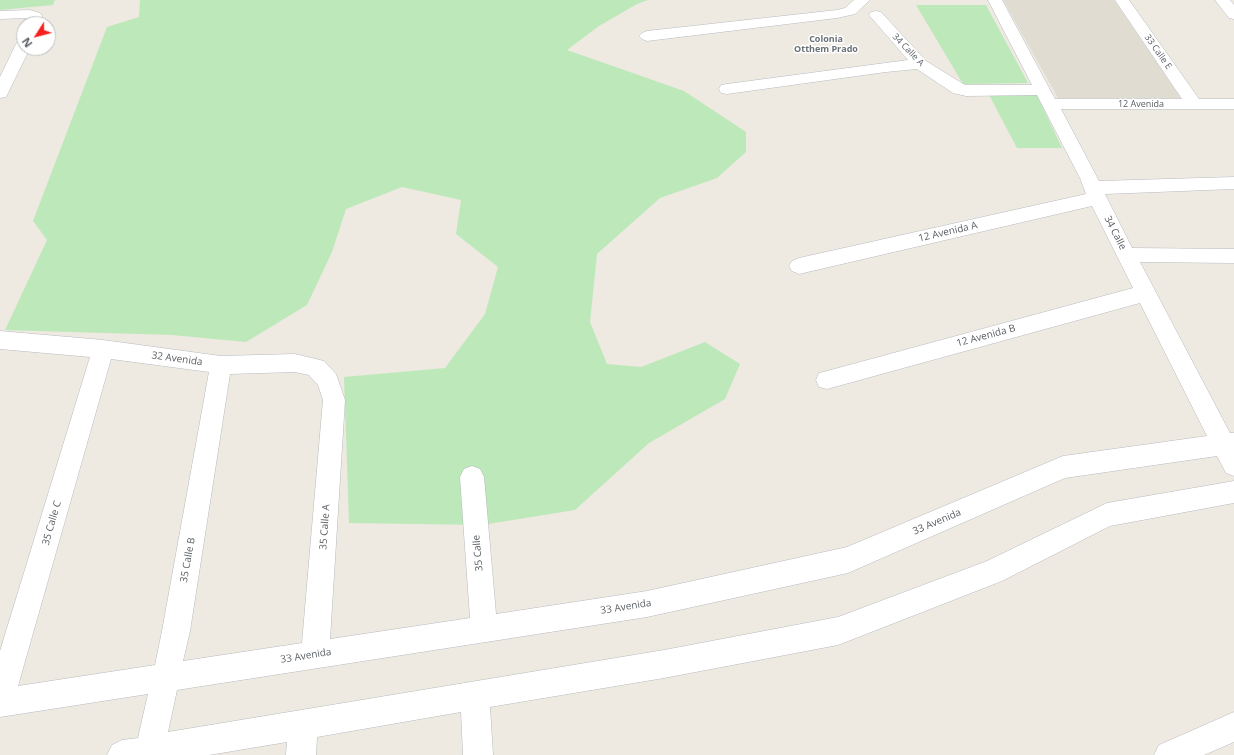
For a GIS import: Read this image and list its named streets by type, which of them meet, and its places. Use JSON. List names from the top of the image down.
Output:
{
  "streets": {
    "street": [
      "34 Calle A",
      "33 Calle E",
      "12 Avenida",
      "12 Avenida A",
      "34 Calle",
      "12 Avenida B",
      "32 Avenida",
      "33 Avenida",
      "35 Calle C",
      "35 Calle A",
      "35 Calle",
      "35 Calle B"
    ]
  },
  "crossings": [
    ["34 Calle A", "12 Avenida"],
    ["33 Calle E", "12 Avenida"],
    ["12 Avenida", "34 Calle"],
    ["12 Avenida A", "34 Calle"],
    ["34 Calle", "12 Avenida B"],
    ["34 Calle", "33 Avenida"],
    ["32 Avenida", "35 Calle C"],
    ["32 Avenida", "35 Calle A"],
    ["32 Avenida", "35 Calle B"],
    ["33 Avenida", "35 Calle A"],
    ["33 Avenida", "35 Calle"],
    ["33 Avenida", "35 Calle B"]
  ],
  "districts": ["Colonia Otthem Prado"],
  "north": "bottom left"
}
